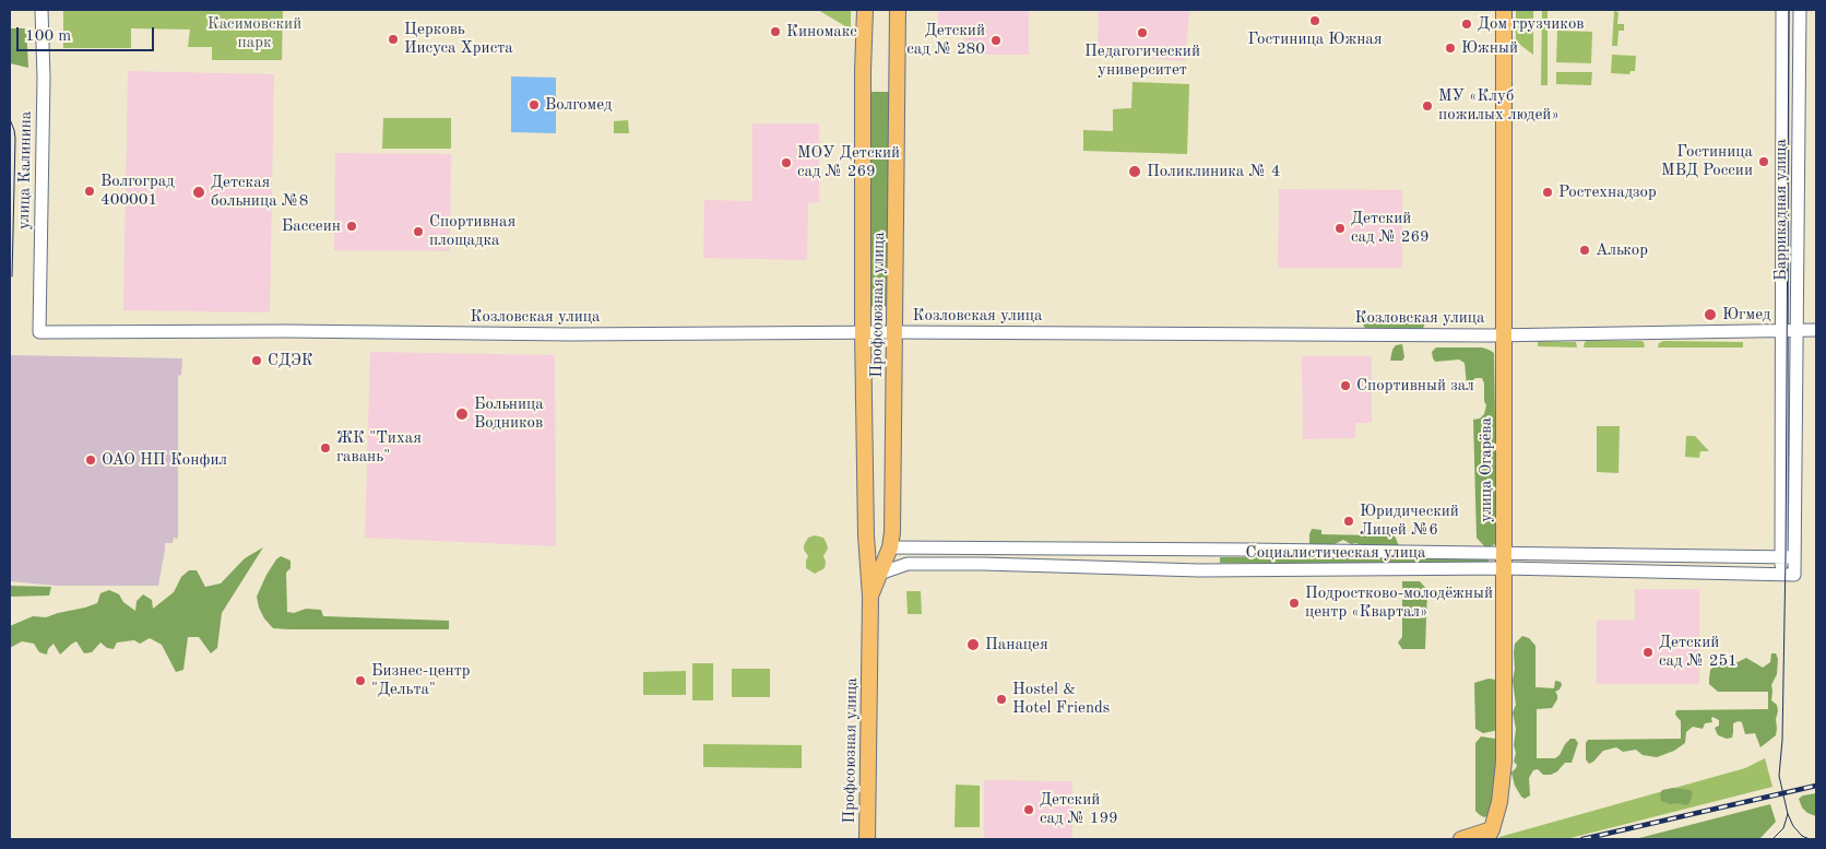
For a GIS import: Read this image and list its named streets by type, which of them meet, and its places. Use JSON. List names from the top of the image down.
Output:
{
  "streets": {
    "main road": ["Профсоюзная улица", "улица Огарёва"],
    "street": [
      "улица Калинина",
      "Баррикадная улица",
      "Козловская улица",
      "Социалистическая улица"
    ]
  },
  "crossings": [
    ["улица Калинина", "Козловская улица"],
    ["Баррикадная улица", "Козловская улица"],
    ["Баррикадная улица", "Социалистическая улица"],
    ["Профсоюзная улица", "Козловская улица"],
    ["Профсоюзная улица", "Социалистическая улица"],
    ["Козловская улица", "улица Огарёва"],
    ["улица Огарёва", "Социалистическая улица"]
  ],
  "parks": ["Касимовский парк"],
  "places": [
    "Гостиница Южная",
    "Дом грузчиков",
    "Киномакс",
    "Педагогический университет",
    "Церковь Иисуса Христа",
    "Детский сад № 280",
    "Южный",
    "Волгомед",
    "МУ «Клуб пожилых людей»",
    "Гостиница МВД России",
    "МОУ Детский сад № 269",
    "Поликлиника № 4",
    "Волгоград 400001",
    "Детская больница №8",
    "Ростехнадзор",
    "Бассеин",
    "Детский сад № 269",
    "Спортивная площадка",
    "Алькор",
    "Югмед",
    "СДЭК",
    "Спортивный зал",
    "Больница Водников",
    "ЖК \"Тихая гавань\"",
    "ОАО НП Конфил",
    "Юридический Лицей №6",
    "Подростково-молодёжный центр «Квартал»",
    "Панацея",
    "Детский сад № 251",
    "Бизнес-центр \"Дельта\"",
    "Hostel & Hotel Friends",
    "Детский сад № 199"
  ],
  "scale_bar": "100 m"
}
